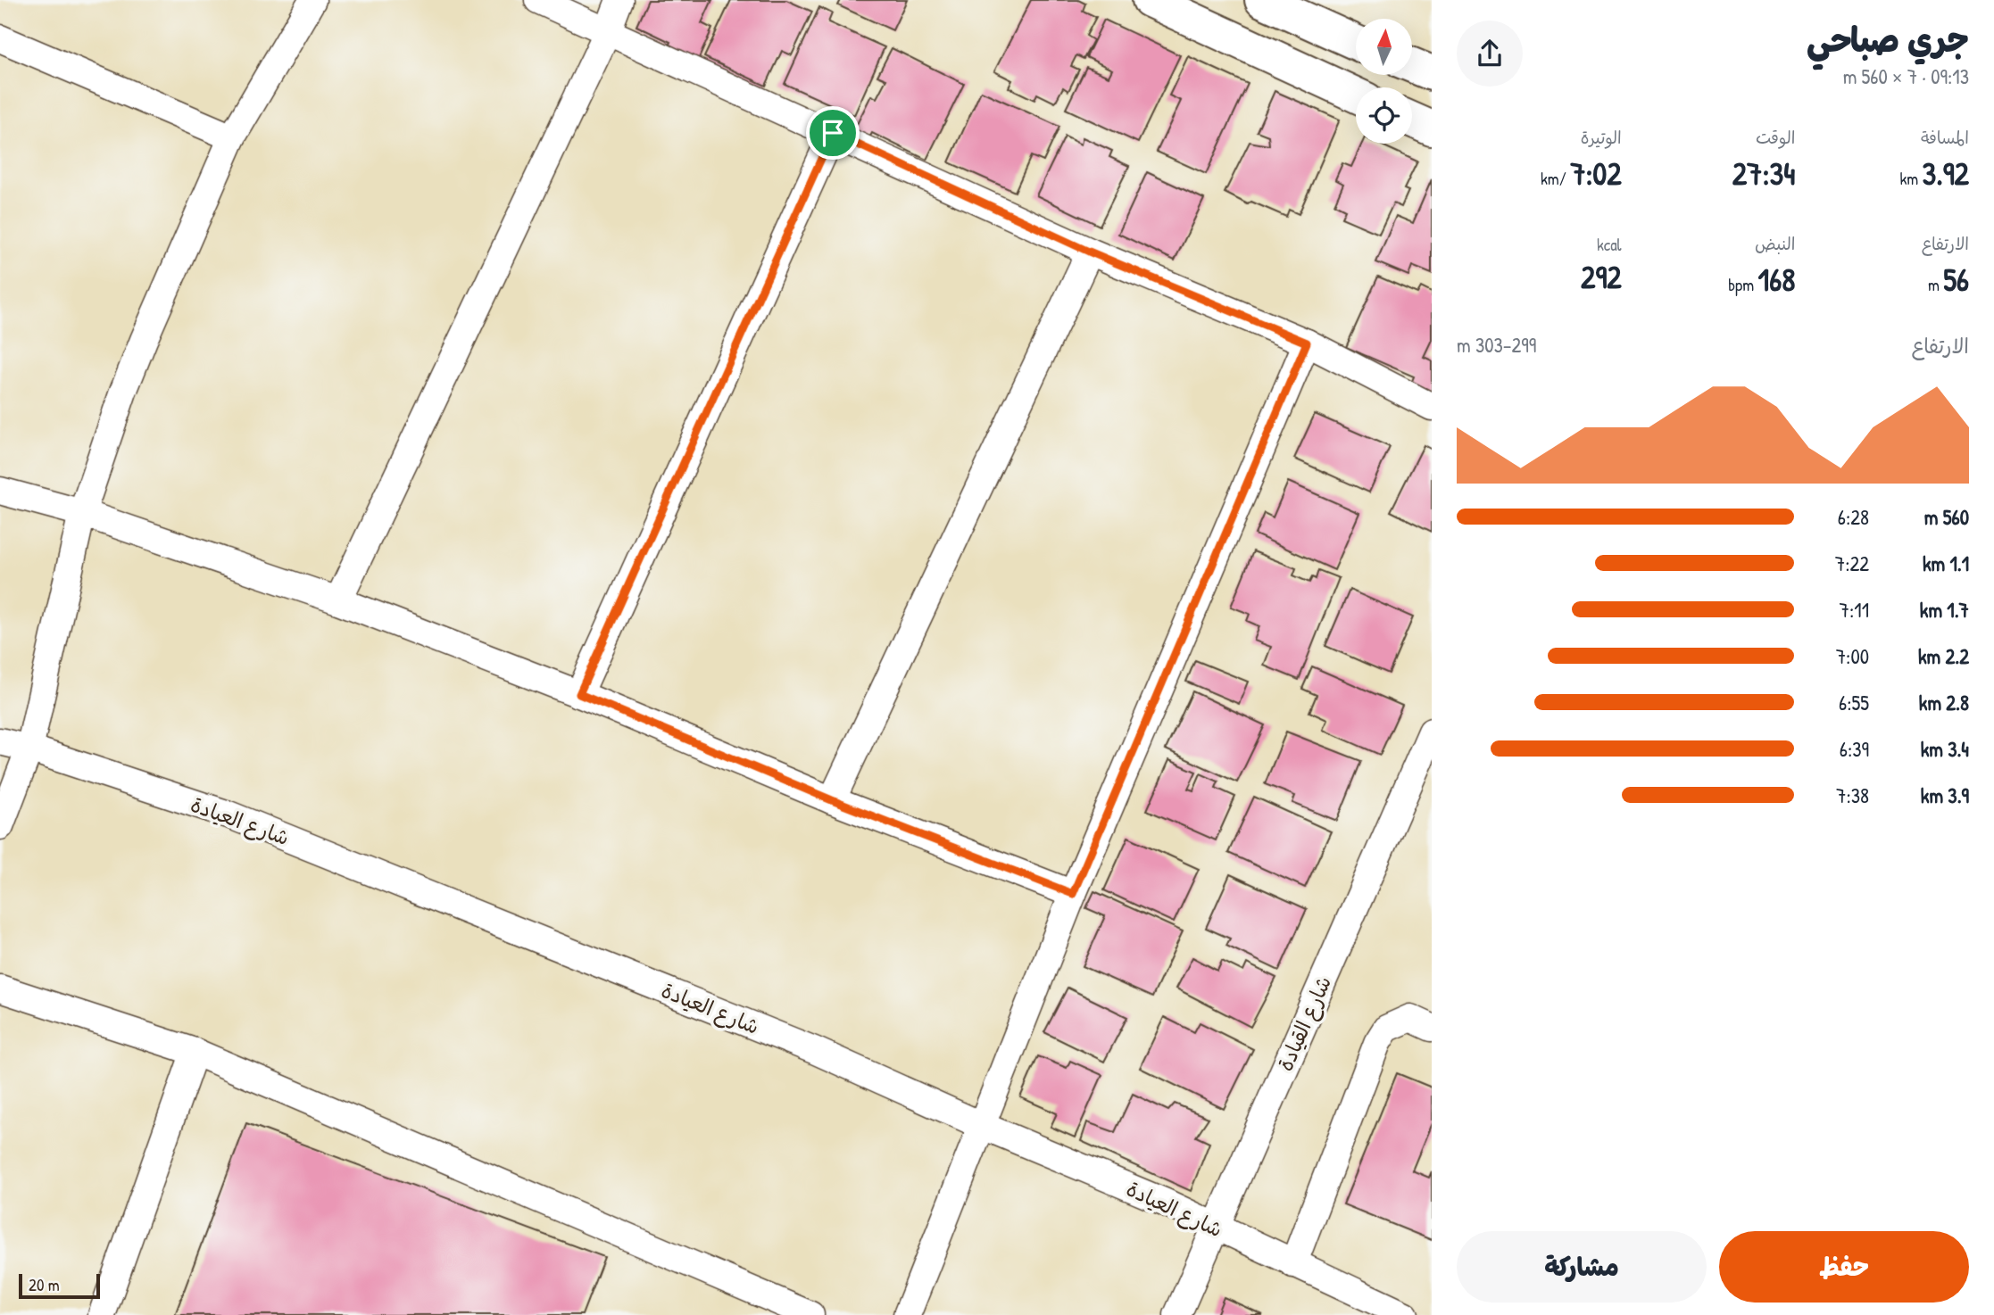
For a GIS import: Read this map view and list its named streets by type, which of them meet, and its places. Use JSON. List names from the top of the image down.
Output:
{
  "streets": {
    "street": ["شارع العيادة", "شارع القيادة"]
  },
  "crossings": [
    ["شارع العيادة", "شارع القيادة"]
  ],
  "scale_bar": "20 m",
  "north": "top",
  "page": {
    "heading": ["جري صباحي", "09:13 · 7 × 560 m"],
    "stats": [
      ["المسافة", "3.92 km"],
      ["الوقت", "27:34"],
      ["الوتيرة", "7:02 /km"],
      ["الارتفاع", "56 m"],
      ["النبض", "168 bpm"],
      ["kcal", "292"]
    ],
    "chart": ["الارتفاع", "299–303 m"],
    "list": [
      {
        "name": "560 m",
        "note": "6:28"
      },
      {
        "name": "1.1 km",
        "note": "7:22"
      },
      {
        "name": "1.7 km",
        "note": "7:11"
      },
      {
        "name": "2.2 km",
        "note": "7:00"
      },
      {
        "name": "2.8 km",
        "note": "6:55"
      },
      {
        "name": "3.4 km",
        "note": "6:39"
      },
      {
        "name": "3.9 km",
        "note": "7:38"
      }
    ],
    "buttons": ["حفظ", "مشاركة"],
    "scale": "20 m"
  }
}
